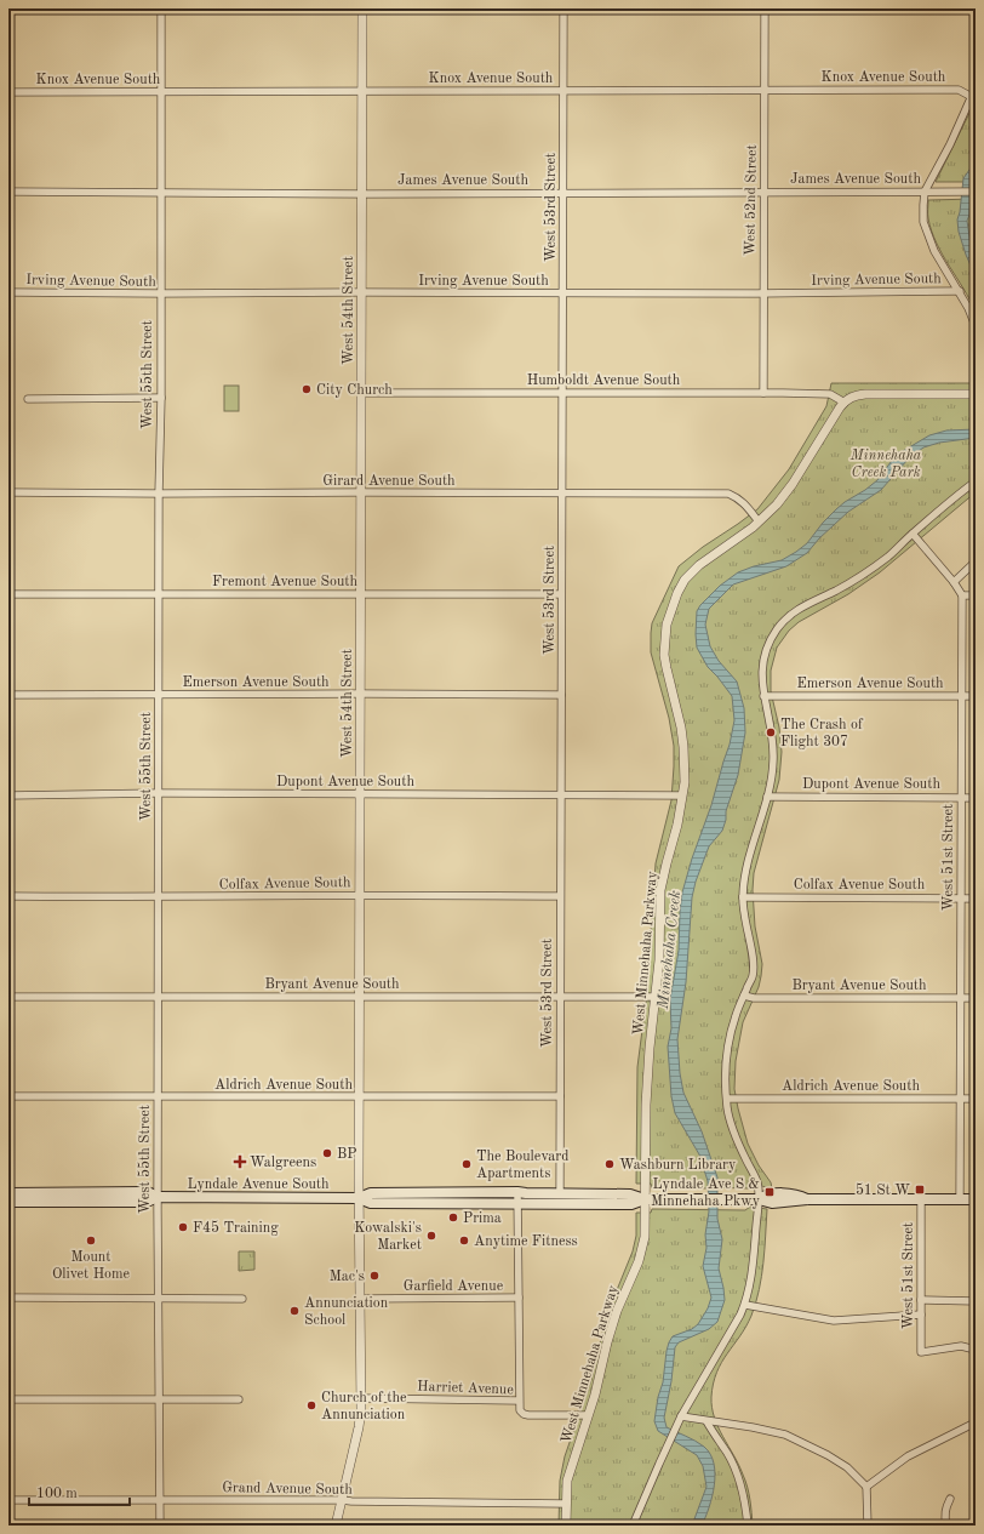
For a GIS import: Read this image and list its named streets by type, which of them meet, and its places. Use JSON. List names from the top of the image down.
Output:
{
  "streets": {
    "main road": ["Lyndale Avenue South"],
    "street": [
      "Knox Avenue South",
      "James Avenue South",
      "West 52nd Street",
      "West 53rd Street",
      "Irving Avenue South",
      "West 54th Street",
      "West 55th Street",
      "Humboldt Avenue South",
      "Girard Avenue South",
      "Fremont Avenue South",
      "Emerson Avenue South",
      "Dupont Avenue South",
      "West 51st Street",
      "Colfax Avenue South",
      "West Minnehaha Parkway",
      "Bryant Avenue South",
      "Aldrich Avenue South",
      "Garfield Avenue",
      "Harriet Avenue",
      "Grand Avenue South"
    ]
  },
  "crossings": [
    ["Knox Avenue South", "West 52nd Street"],
    ["Knox Avenue South", "West 53rd Street"],
    ["Knox Avenue South", "West 54th Street"],
    ["Knox Avenue South", "West 55th Street"],
    ["James Avenue South", "West 52nd Street"],
    ["James Avenue South", "West 53rd Street"],
    ["James Avenue South", "West 54th Street"],
    ["James Avenue South", "West 55th Street"],
    ["West 52nd Street", "Irving Avenue South"],
    ["West 52nd Street", "Humboldt Avenue South"],
    ["West 53rd Street", "Irving Avenue South"],
    ["West 53rd Street", "Humboldt Avenue South"],
    ["West 53rd Street", "Girard Avenue South"],
    ["West 53rd Street", "Fremont Avenue South"],
    ["West 53rd Street", "Emerson Avenue South"],
    ["West 53rd Street", "Dupont Avenue South"],
    ["West 53rd Street", "Colfax Avenue South"],
    ["West 53rd Street", "Bryant Avenue South"],
    ["West 53rd Street", "Aldrich Avenue South"],
    ["West 53rd Street", "Lyndale Avenue South"],
    ["Irving Avenue South", "West 54th Street"],
    ["Irving Avenue South", "West 55th Street"],
    ["West 54th Street", "Humboldt Avenue South"],
    ["West 54th Street", "Girard Avenue South"],
    ["West 54th Street", "Fremont Avenue South"],
    ["West 54th Street", "Emerson Avenue South"],
    ["West 54th Street", "Dupont Avenue South"],
    ["West 54th Street", "Colfax Avenue South"],
    ["West 54th Street", "Bryant Avenue South"],
    ["West 54th Street", "Aldrich Avenue South"],
    ["West 54th Street", "Lyndale Avenue South"],
    ["West 54th Street", "Garfield Avenue"],
    ["West 54th Street", "Harriet Avenue"],
    ["West 54th Street", "Grand Avenue South"],
    ["West 55th Street", "Girard Avenue South"],
    ["West 55th Street", "Fremont Avenue South"],
    ["West 55th Street", "Emerson Avenue South"],
    ["West 55th Street", "Dupont Avenue South"],
    ["West 55th Street", "Colfax Avenue South"],
    ["West 55th Street", "Bryant Avenue South"],
    ["West 55th Street", "Aldrich Avenue South"],
    ["West 55th Street", "Lyndale Avenue South"],
    ["West 55th Street", "Grand Avenue South"],
    ["Humboldt Avenue South", "West Minnehaha Parkway"],
    ["Girard Avenue South", "West Minnehaha Parkway"],
    ["Emerson Avenue South", "West 51st Street"],
    ["Dupont Avenue South", "West 51st Street"],
    ["Dupont Avenue South", "West Minnehaha Parkway"],
    ["West 51st Street", "Colfax Avenue South"],
    ["West 51st Street", "Bryant Avenue South"],
    ["West 51st Street", "Aldrich Avenue South"],
    ["West 51st Street", "Lyndale Avenue South"],
    ["West Minnehaha Parkway", "Bryant Avenue South"],
    ["West Minnehaha Parkway", "Lyndale Avenue South"],
    ["West Minnehaha Parkway", "Harriet Avenue"],
    ["West Minnehaha Parkway", "Grand Avenue South"]
  ],
  "water": ["Minnehaha Creek"],
  "parks": ["Minnehaha Creek Park"],
  "places": {
    "other": [
      "City Church",
      "The Crash of Flight 307",
      "BP",
      "The Boulevard Apartments",
      "Washburn Library",
      "Prima",
      "F45 Training",
      "Kowalski's Market",
      "Mount Olivet Home",
      "Anytime Fitness",
      "Mac's",
      "Annunciation School",
      "Church of the Annunciation"
    ],
    "health": ["Walgreens"],
    "transit": ["51 St W", "Lyndale Ave S & Minnehaha Pkwy"]
  },
  "scale_bar": "100 m"
}
